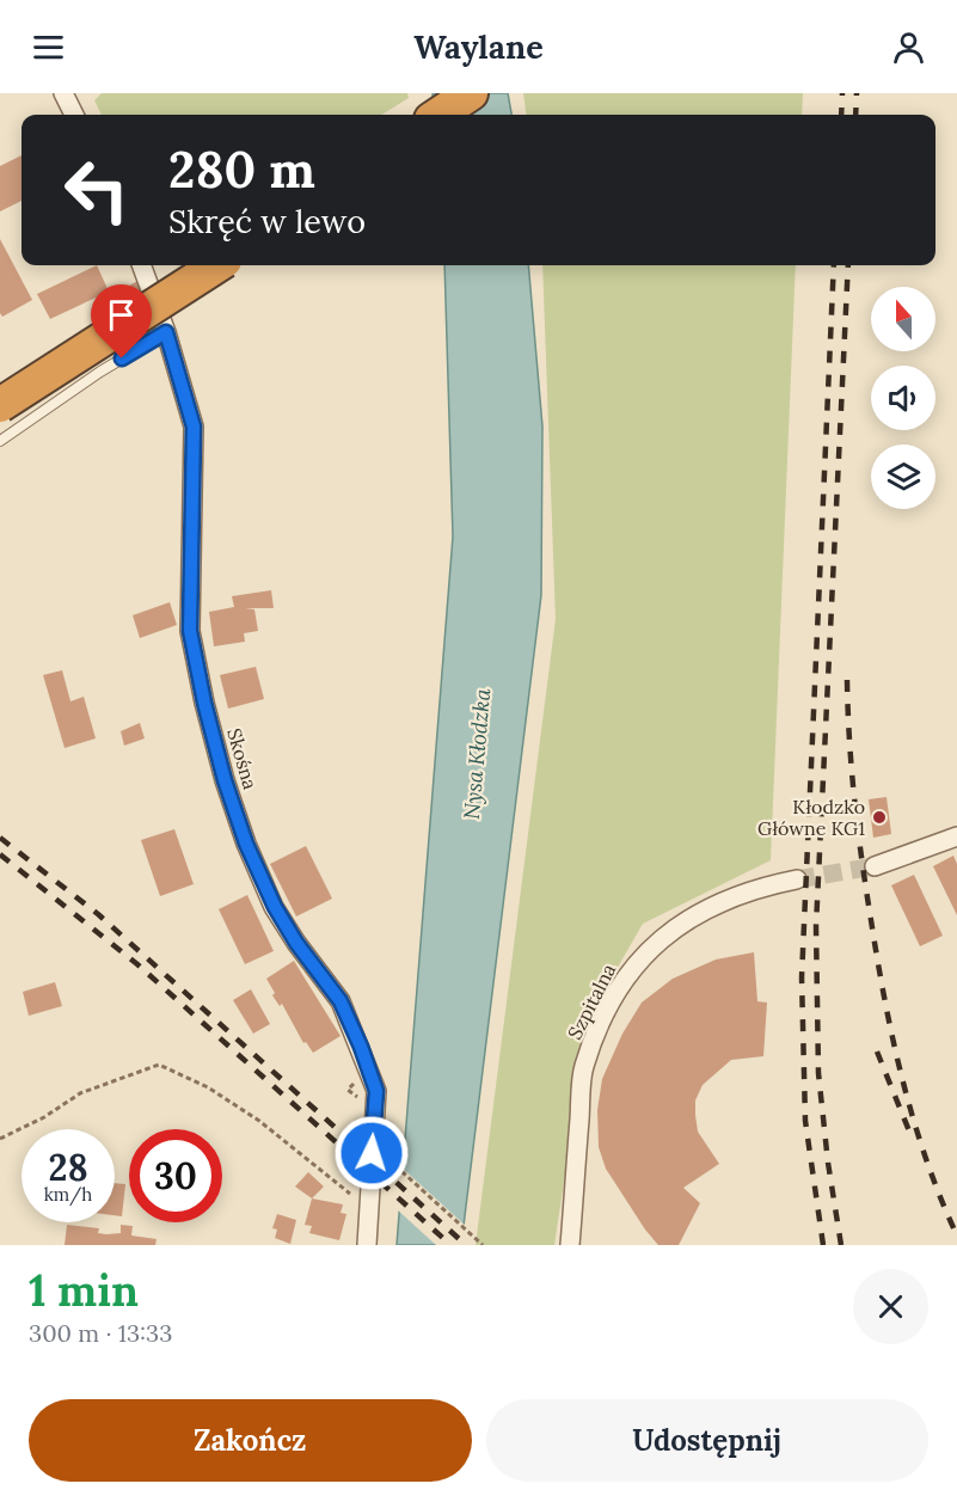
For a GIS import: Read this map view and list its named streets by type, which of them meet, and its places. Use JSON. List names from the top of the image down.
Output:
{
  "streets": {
    "street": ["Skośna", "Szpitalna"]
  },
  "water": ["Nysa Kłodzka"],
  "places": ["Kłodzko Główne KG1"],
  "north": "top",
  "page": {
    "header": "Waylane",
    "turn": ["280 m", "Skręć w lewo"],
    "speed": "28 km/h",
    "limit": "30",
    "heading": ["1 min", "300 m · 13:33"],
    "buttons": ["Zakończ", "Udostępnij"]
  }
}
